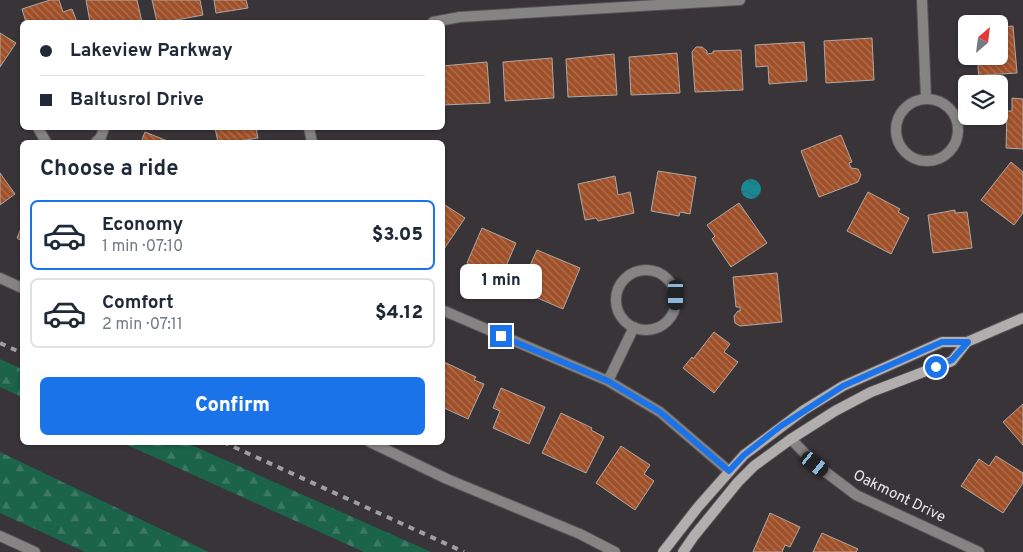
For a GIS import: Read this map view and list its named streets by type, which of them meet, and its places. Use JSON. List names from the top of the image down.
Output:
{
  "streets": {
    "street": ["Oakmont Drive"]
  },
  "north": "top right",
  "page": {
    "banner": ["Lakeview Parkway", "Baltusrol Drive"],
    "heading": "Choose a ride",
    "list": [
      {
        "name": "Economy",
        "note": "1 min · 07:10",
        "value": "$3.05"
      },
      {
        "name": "Comfort",
        "note": "2 min · 07:11",
        "value": "$4.12"
      }
    ],
    "bubble": "1 min",
    "buttons": "Confirm"
  }
}
